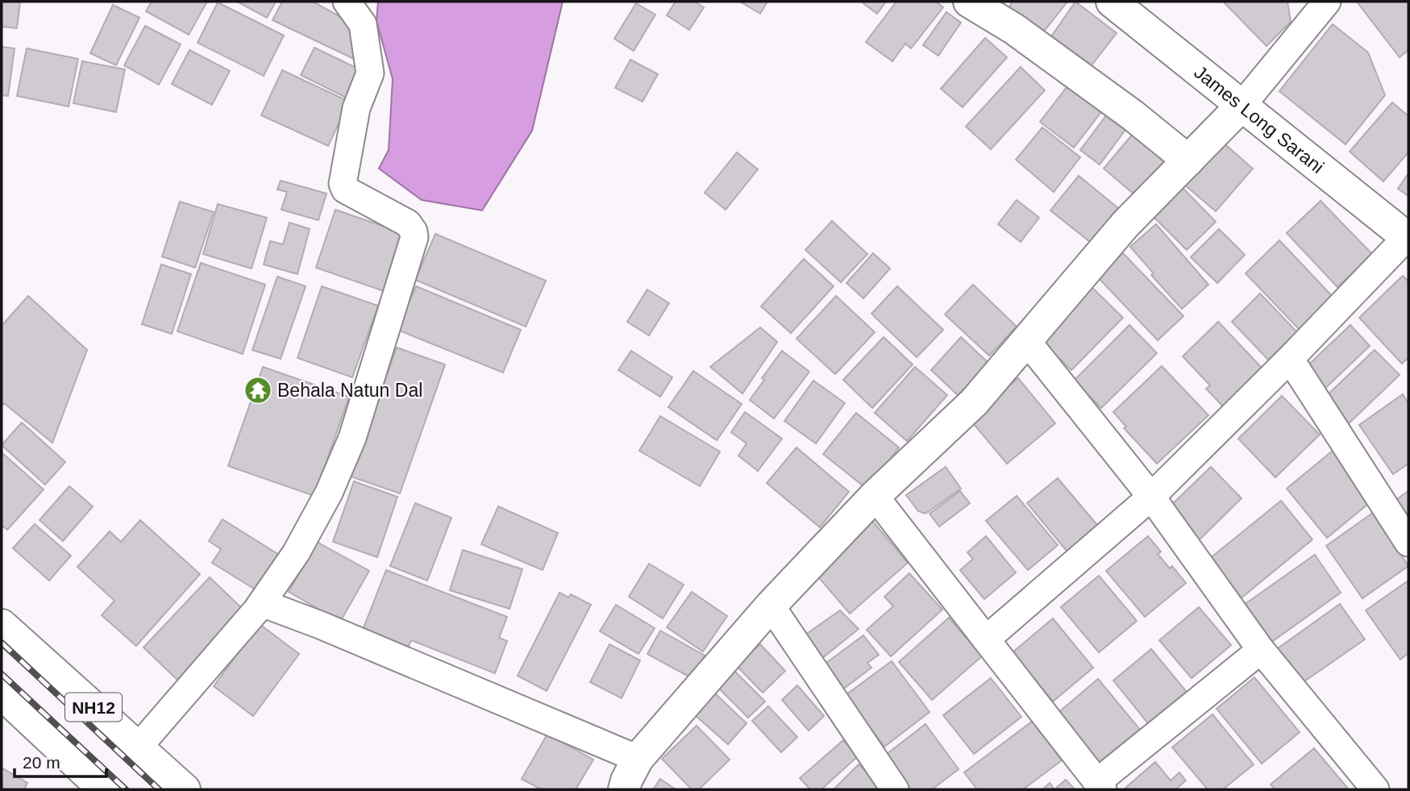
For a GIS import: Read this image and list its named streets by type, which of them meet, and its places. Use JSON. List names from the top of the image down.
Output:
{
  "streets": {
    "main road": ["James Long Sarani", "NH12"]
  },
  "places": {
    "temple": ["Behala Natun Dal"]
  },
  "scale_bar": "20 m"
}
